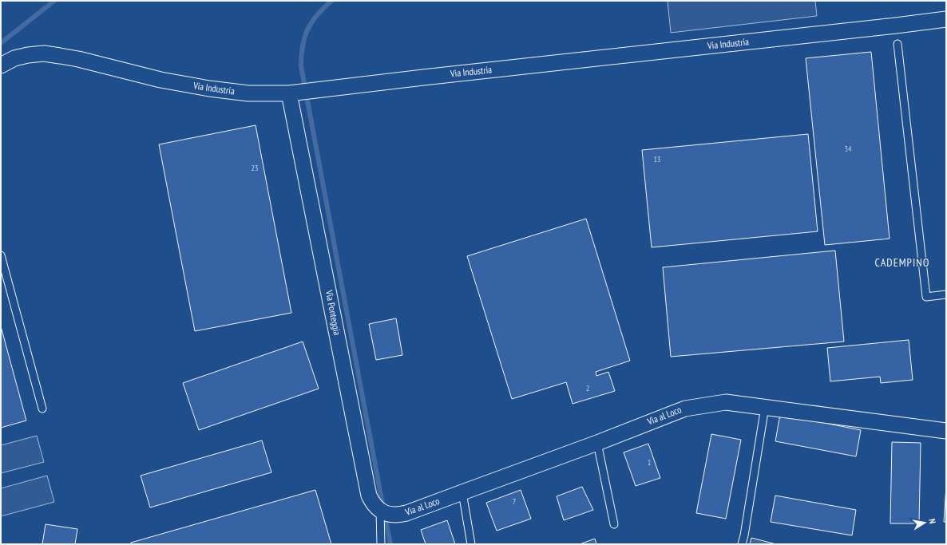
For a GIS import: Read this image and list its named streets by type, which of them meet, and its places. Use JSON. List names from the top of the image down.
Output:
{
  "streets": {
    "street": ["Via Industria", "Via Ponteggia", "Via al Loco"]
  },
  "crossings": [
    ["Via Industria", "Via Ponteggia"],
    ["Via Ponteggia", "Via al Loco"]
  ],
  "districts": ["CADEMPINO"],
  "house_numbers": [
    "34",
    "13",
    "23",
    "2",
    "1",
    "7"
  ],
  "north": "right"
}
